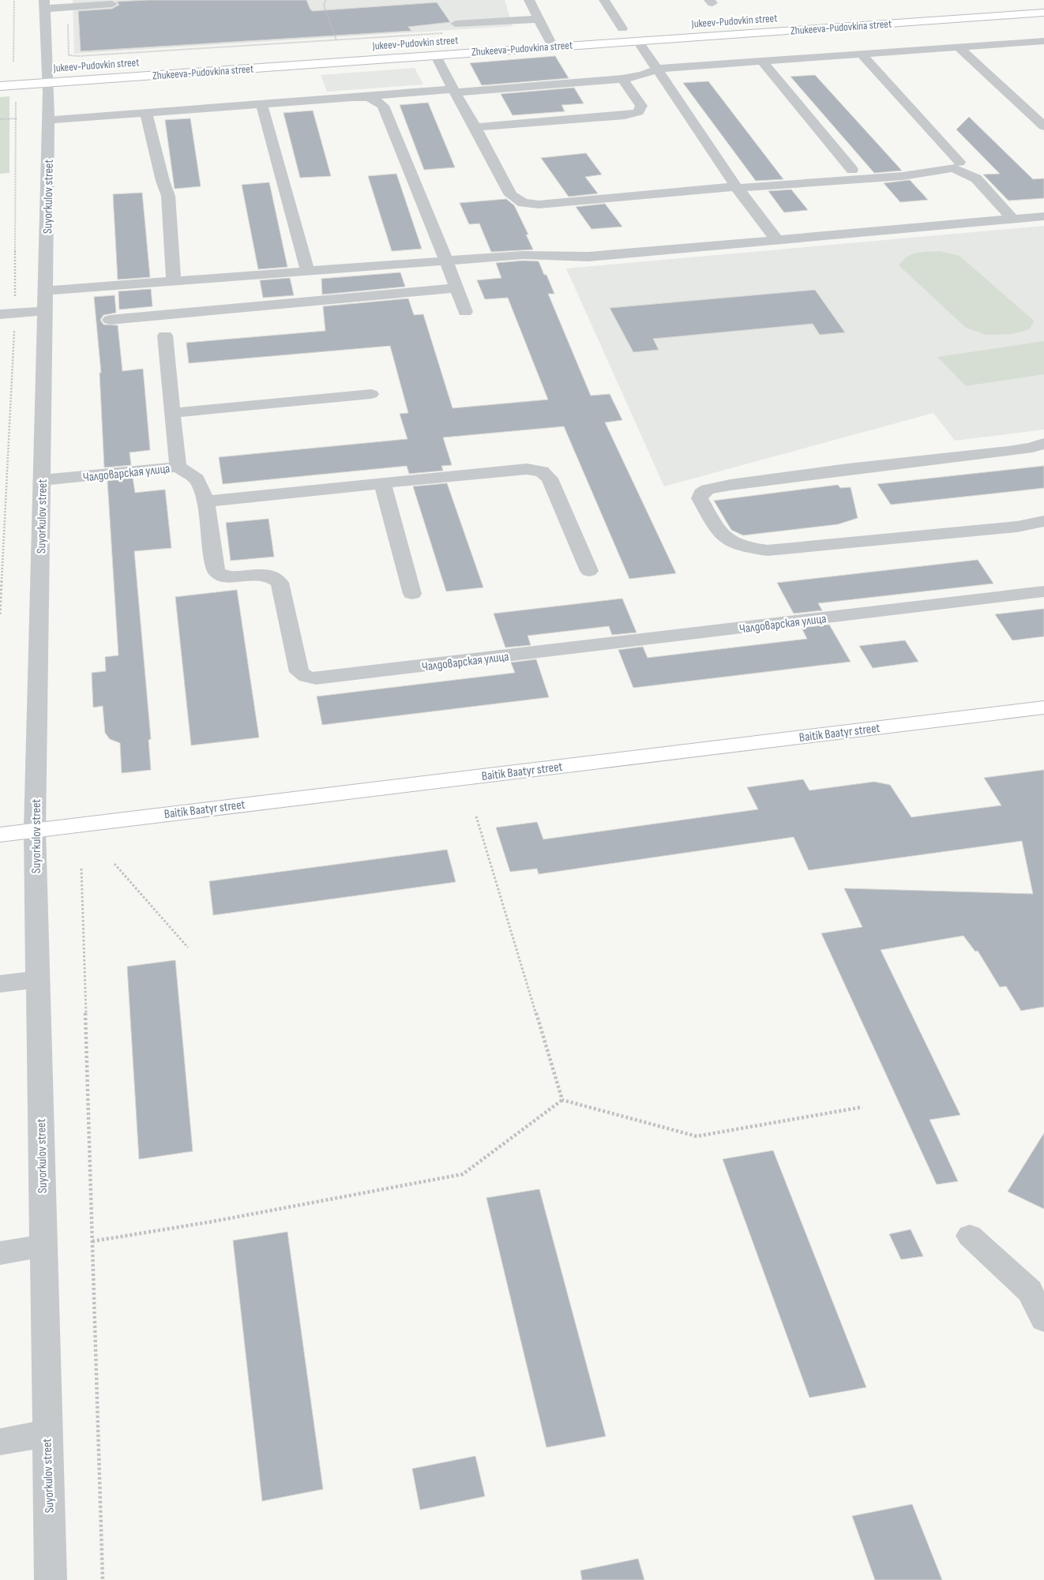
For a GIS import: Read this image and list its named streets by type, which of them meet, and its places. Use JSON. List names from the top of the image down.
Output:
{
  "streets": {
    "main road": ["Jukeev-Pudovkin street", "Zhukeeva-Pudovkina street", "Baitik Baatyr street"],
    "street": ["Suyorkulov street", "Чалдоварская улица"]
  },
  "crossings": [
    ["Jukeev-Pudovkin street", "Suyorkulov street"],
    ["Zhukeeva-Pudovkina street", "Suyorkulov street"],
    ["Suyorkulov street", "Чалдоварская улица"],
    ["Suyorkulov street", "Baitik Baatyr street"]
  ]
}
